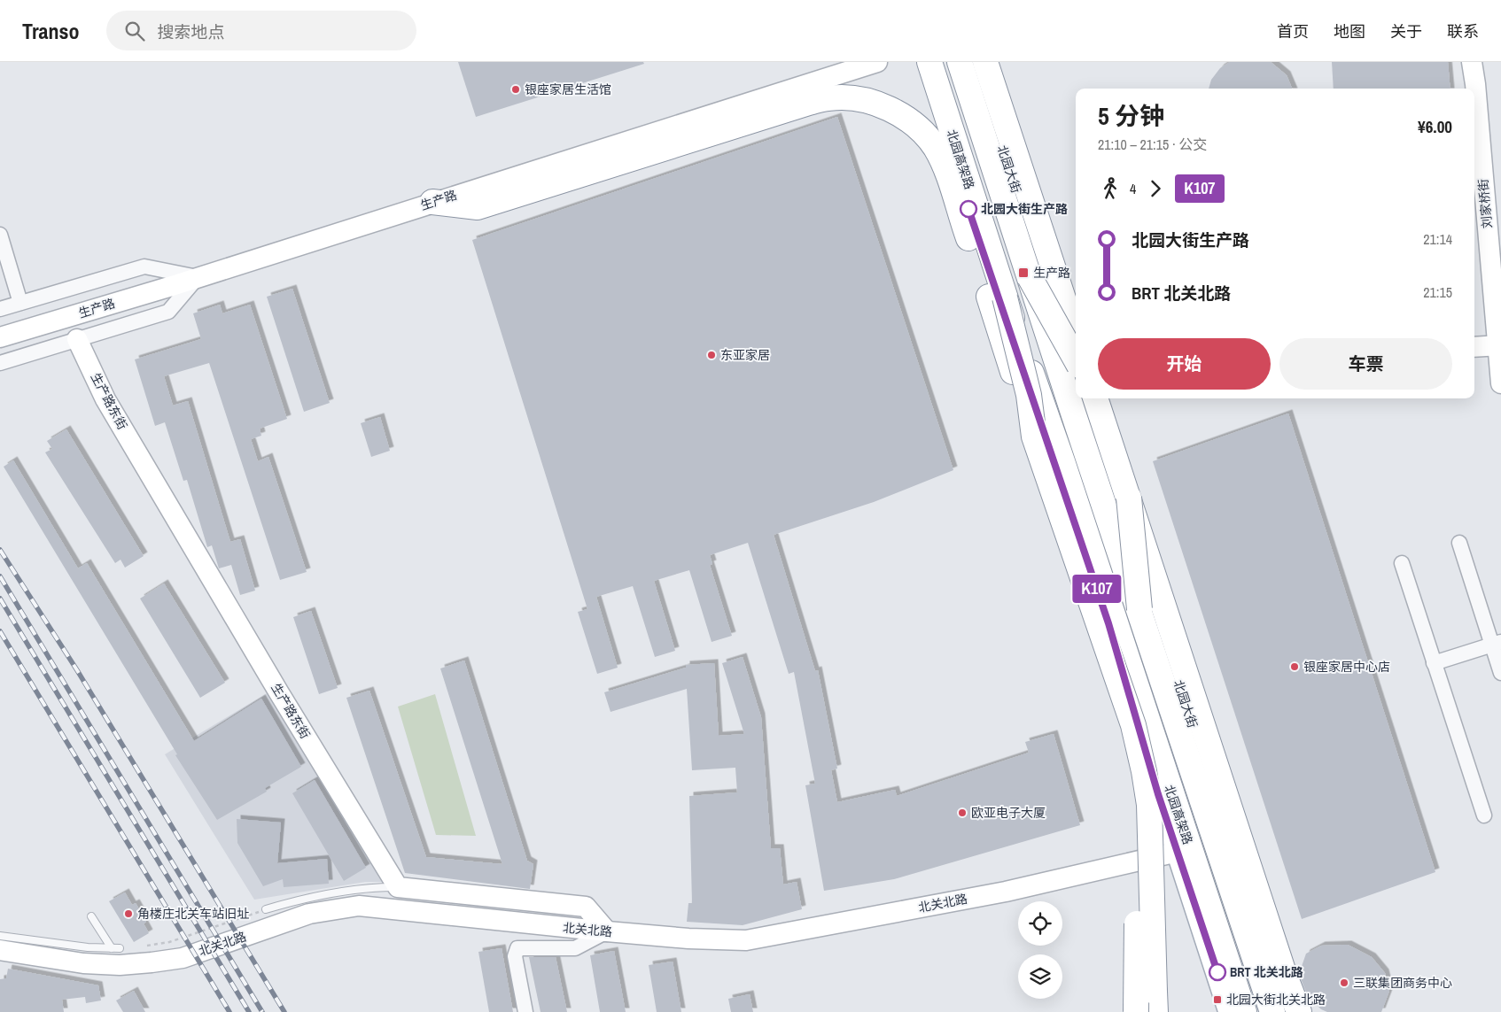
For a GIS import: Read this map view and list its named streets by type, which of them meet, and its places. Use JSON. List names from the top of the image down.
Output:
{
  "streets": {
    "highway": ["北园高架路"],
    "main road": ["北园大街"],
    "street": [
      "生产路",
      "刘家桥街",
      "生产路东街",
      "北关北路"
    ]
  },
  "places": {
    "other": [
      "银座家居生活馆",
      "北园大街生产路",
      "东亚家居",
      "银座家居中心店",
      "欧亚电子大厦",
      "角楼庄北关车站旧址",
      "BRT 北关北路",
      "三联集团商务中心"
    ],
    "transit": ["生产路", "北园大街北关北路"]
  },
  "lines": ["bus line K107"],
  "page": {
    "header": "Transo",
    "search": "搜索地点",
    "nav": [
      "首页",
      "地图",
      "关于",
      "联系"
    ],
    "on_map": "K107",
    "heading": ["5 分钟", "21:10 – 21:15 · 公交", "¥6.00"],
    "legs": ["4", "K107"],
    "list": [
      {
        "name": "北园大街生产路",
        "value": "21:14"
      },
      {
        "name": "BRT 北关北路",
        "value": "21:15"
      }
    ],
    "buttons": ["开始", "车票"]
  }
}
